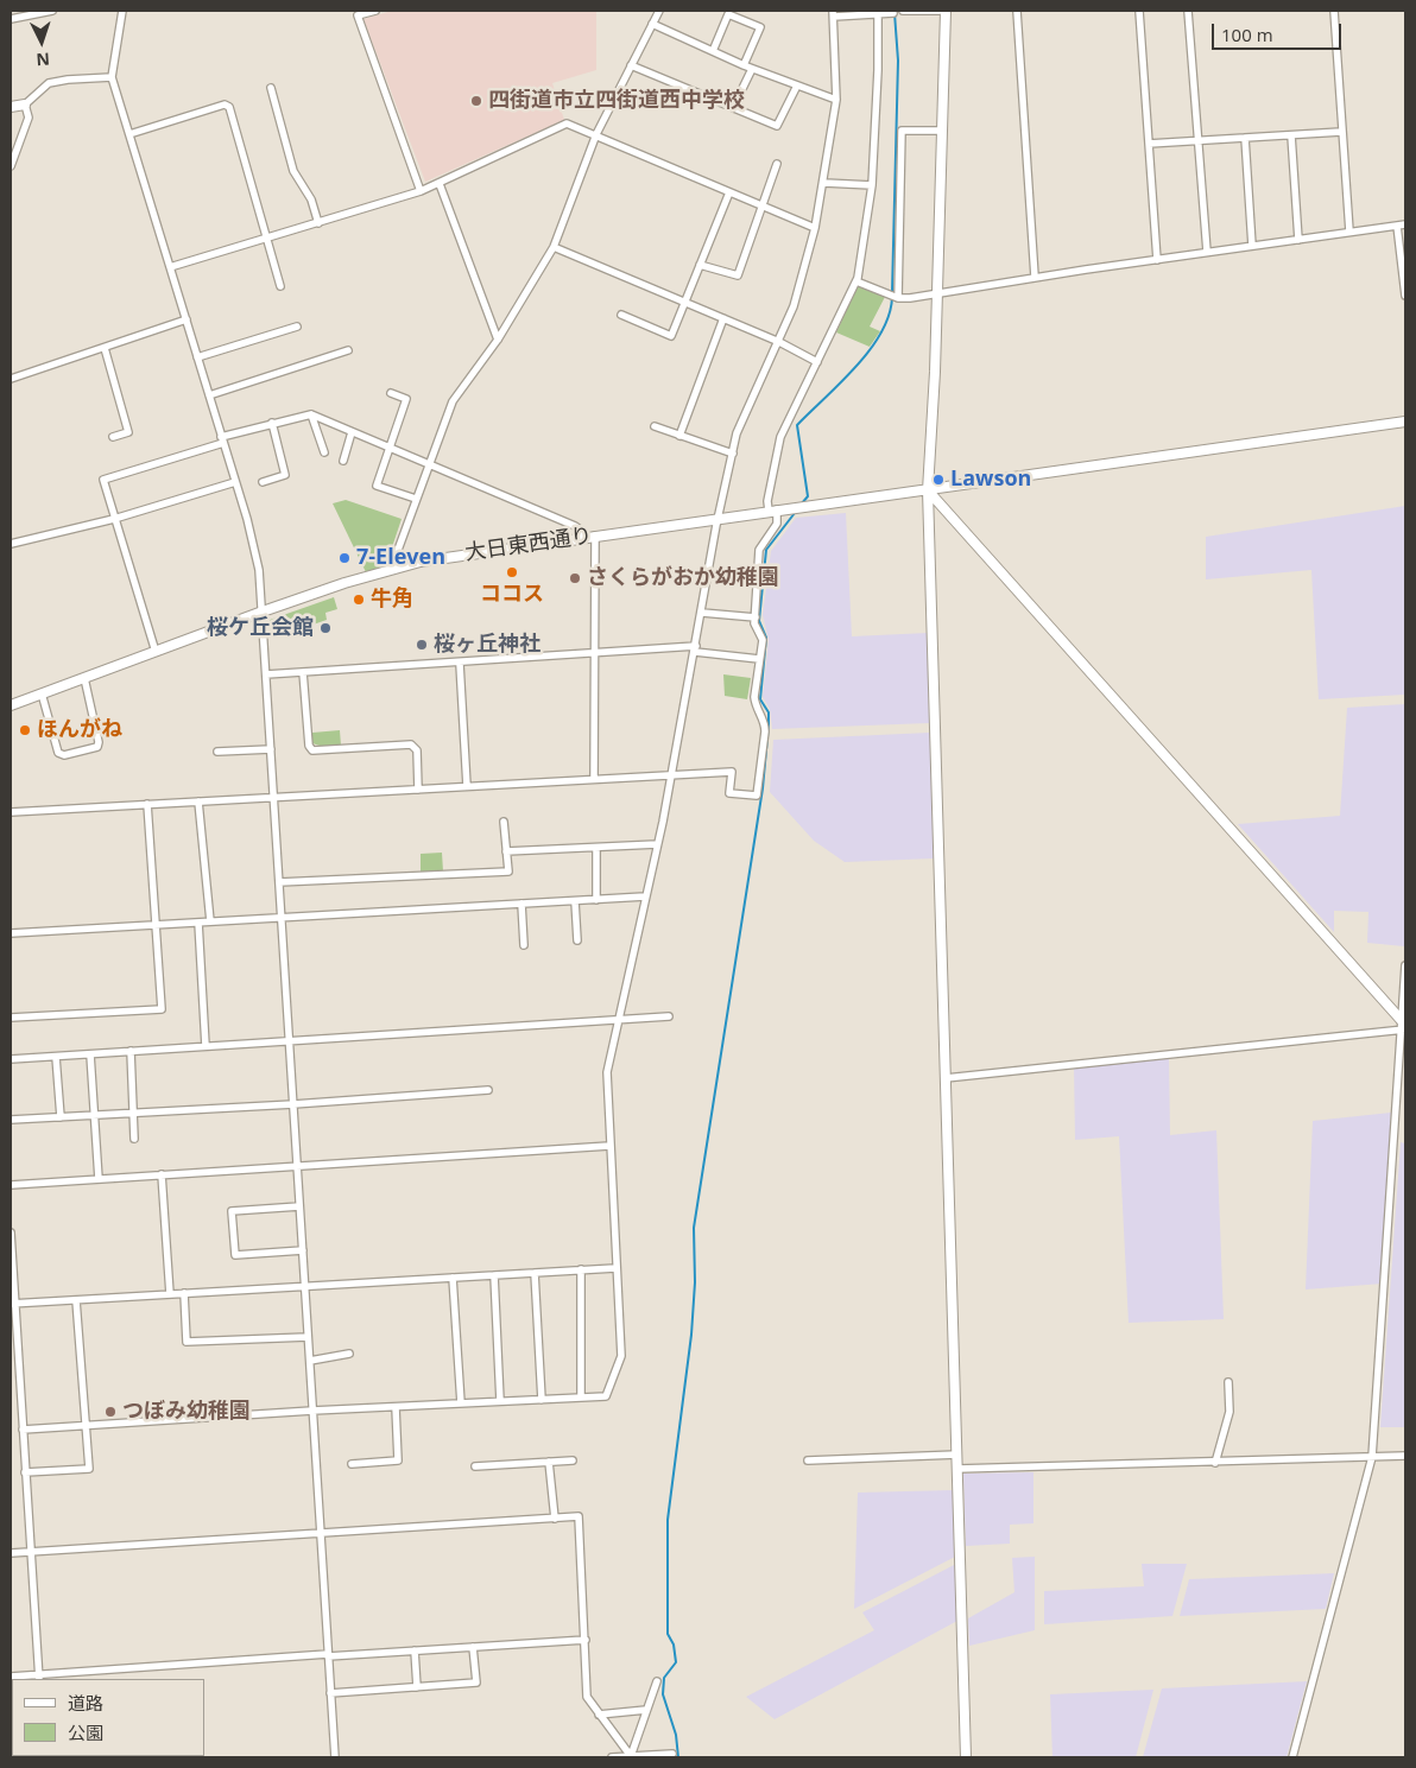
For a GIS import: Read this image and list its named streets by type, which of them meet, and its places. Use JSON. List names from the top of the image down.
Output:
{
  "streets": {
    "street": ["大日東西通り"]
  },
  "places": [
    "四街道市立四街道西中学校",
    "Lawson",
    "7-Eleven",
    "ココス",
    "さくらがおか幼稚園",
    "牛角",
    "桜ケ丘会館",
    "桜ヶ丘神社",
    "ほんがね",
    "つぼみ幼稚園"
  ],
  "legend": ["道路", "公園"],
  "scale_bar": "100 m",
  "north": "bottom"
}
